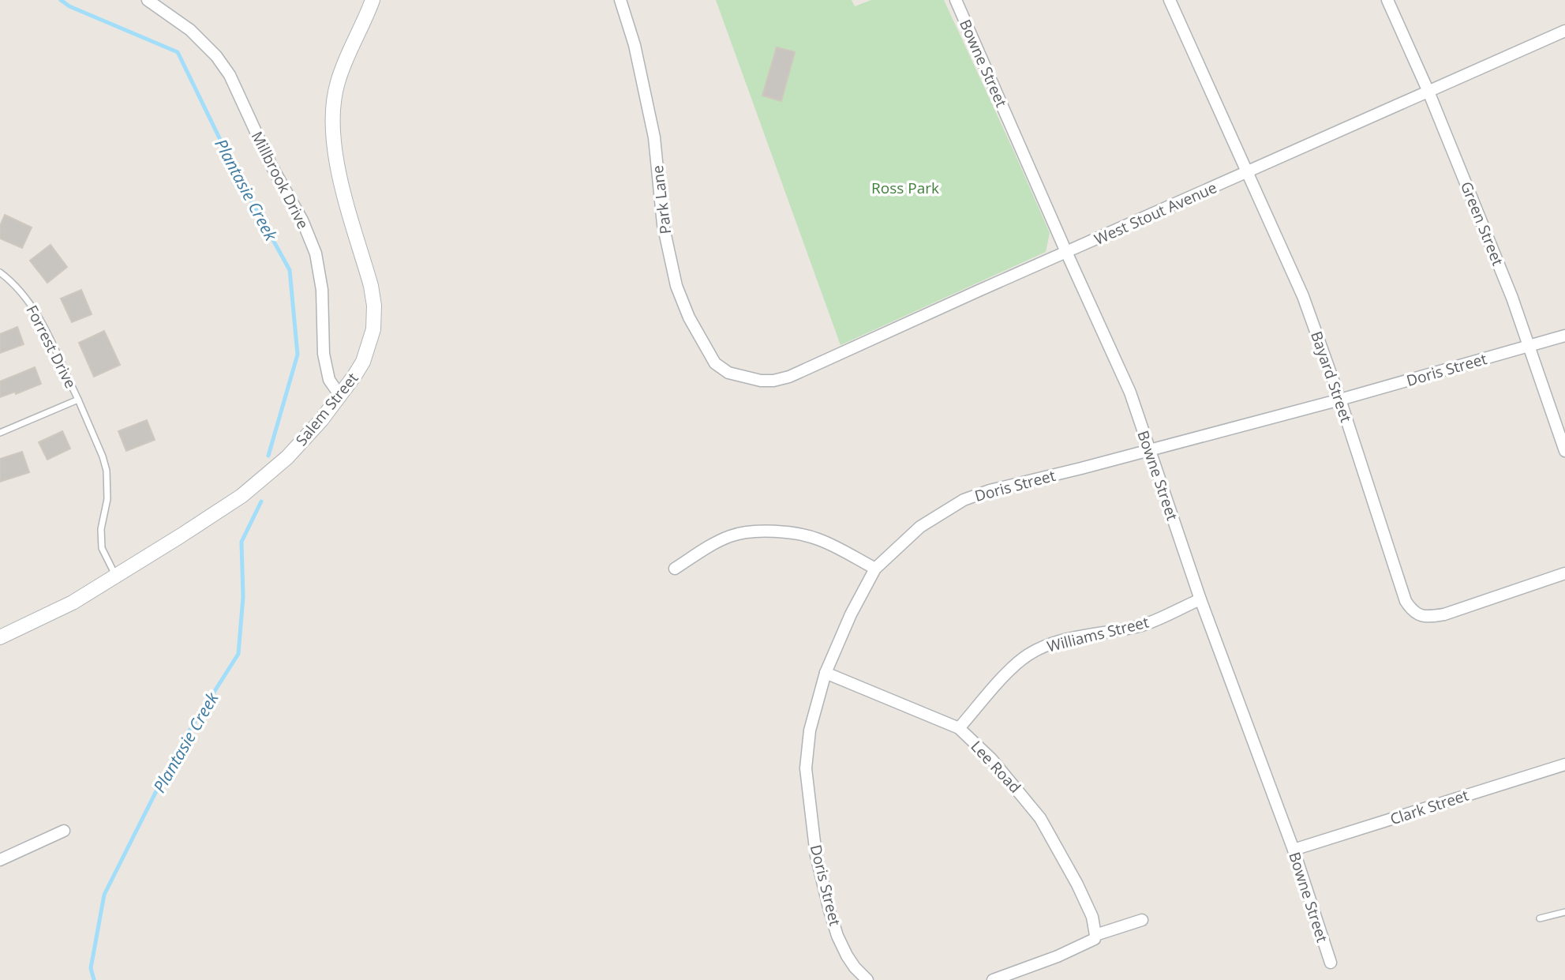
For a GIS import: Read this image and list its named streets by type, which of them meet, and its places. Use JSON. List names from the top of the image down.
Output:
{
  "streets": {
    "street": [
      "Bowne Street",
      "Millbrook Drive",
      "Park Lane",
      "West Stout Avenue",
      "Green Street",
      "Doris Street",
      "Bayard Street",
      "Salem Street",
      "Williams Street",
      "Lee Road",
      "Clark Street"
    ],
    "lane": ["Forrest Drive"]
  },
  "crossings": [
    ["Bowne Street", "West Stout Avenue"],
    ["Bowne Street", "Doris Street"],
    ["Bowne Street", "Williams Street"],
    ["Bowne Street", "Clark Street"],
    ["Millbrook Drive", "Salem Street"],
    ["Park Lane", "West Stout Avenue"],
    ["West Stout Avenue", "Green Street"],
    ["West Stout Avenue", "Bayard Street"],
    ["Green Street", "Doris Street"],
    ["Forrest Drive", "Salem Street"],
    ["Doris Street", "Bayard Street"],
    ["Doris Street", "Lee Road"],
    ["Williams Street", "Lee Road"]
  ],
  "water": ["Plantasie Creek"],
  "parks": ["Ross Park"]
}
